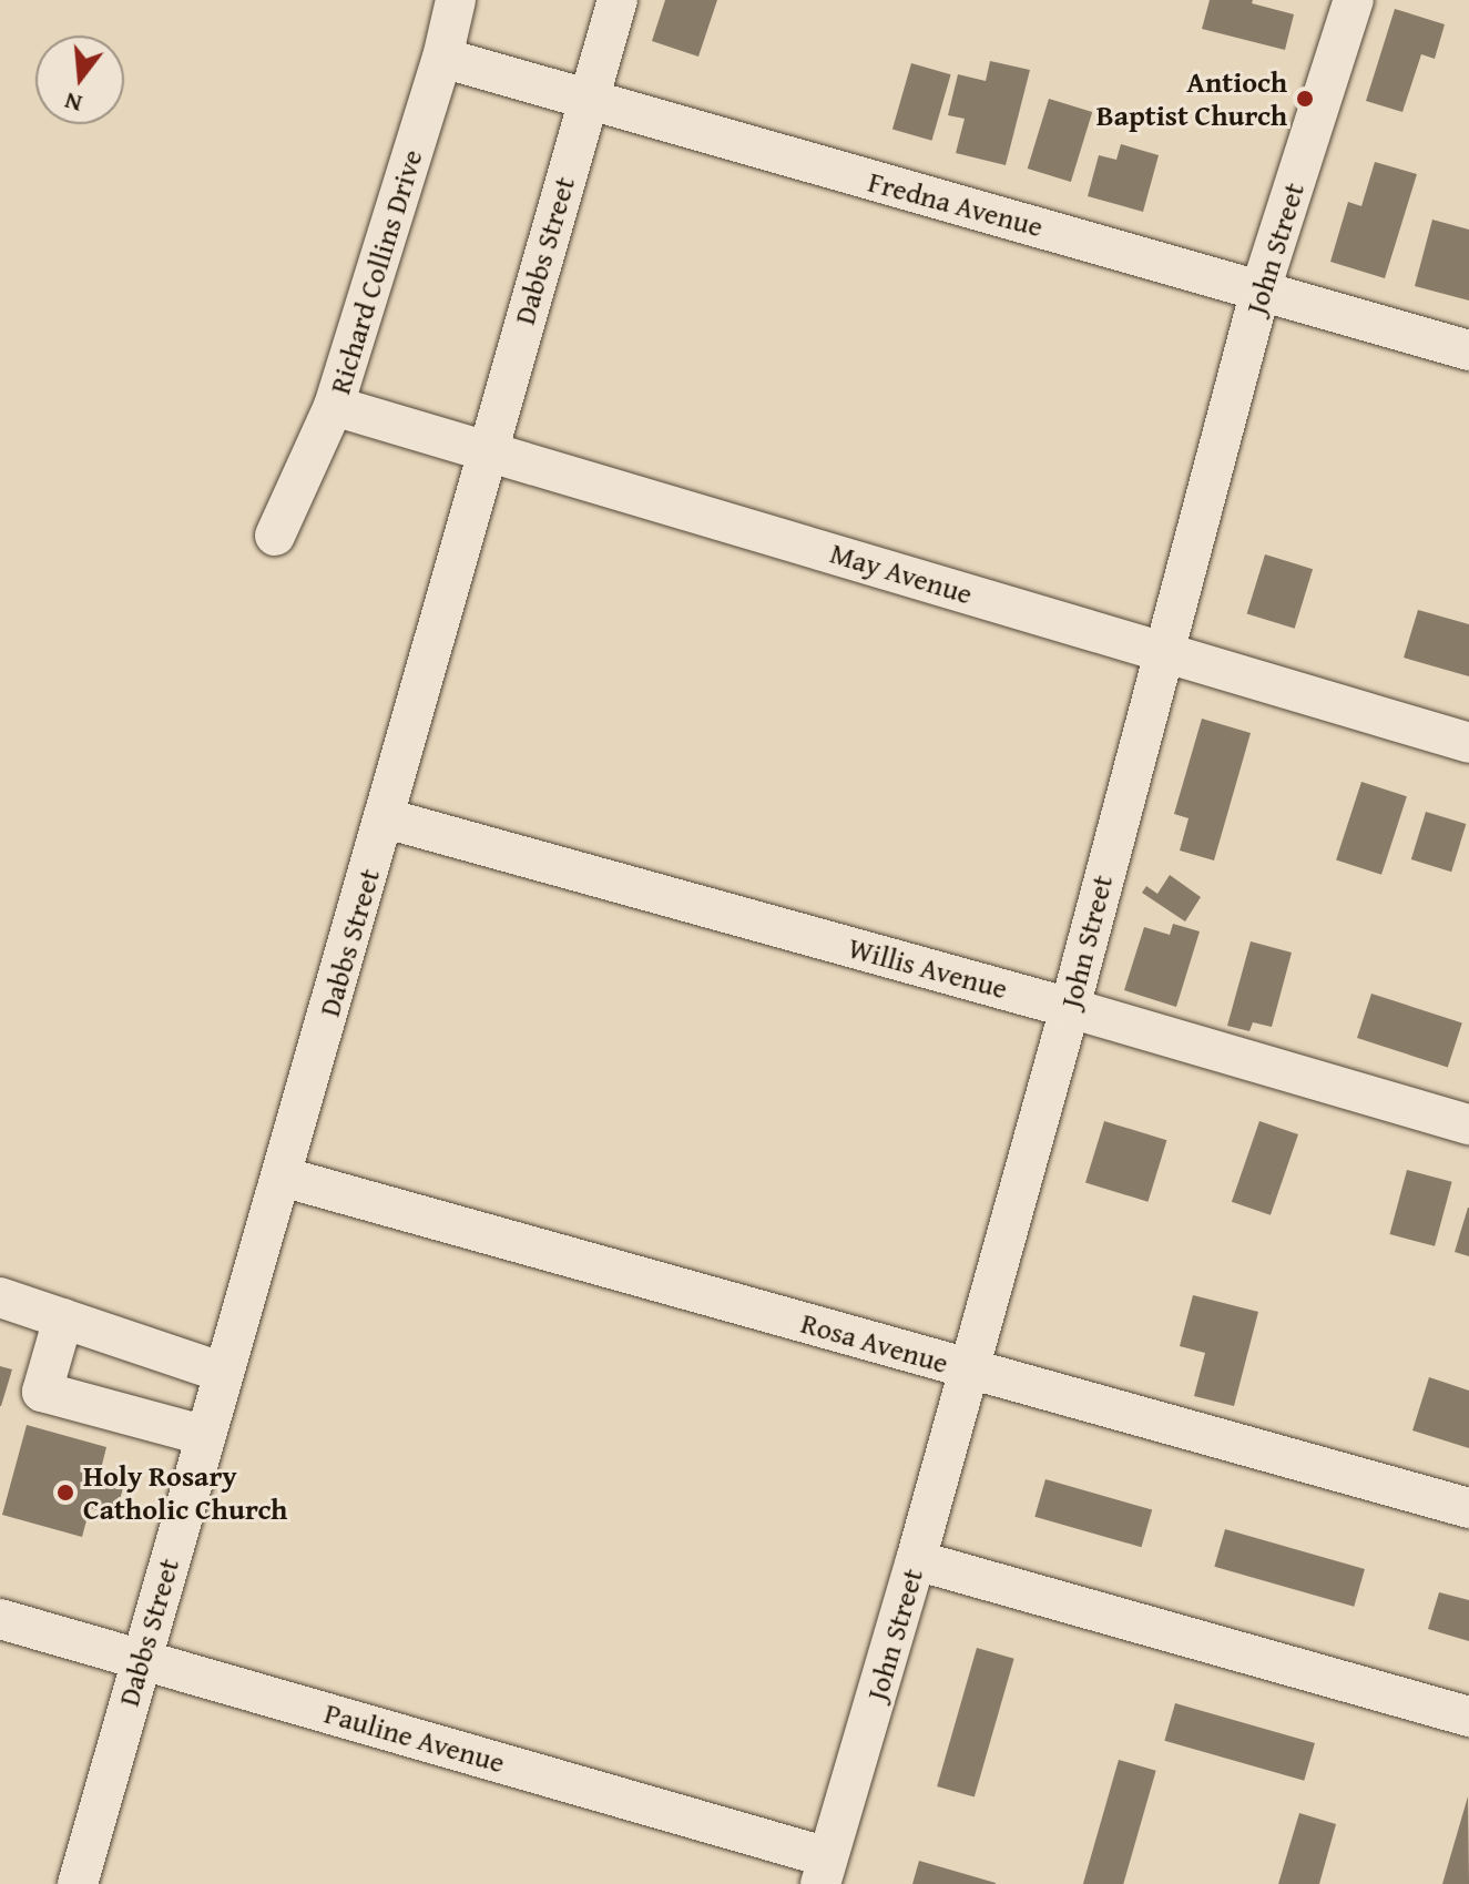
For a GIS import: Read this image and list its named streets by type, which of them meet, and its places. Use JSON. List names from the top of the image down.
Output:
{
  "streets": {
    "street": [
      "Fredna Avenue",
      "John Street",
      "Dabbs Street",
      "Richard Collins Drive",
      "May Avenue",
      "Willis Avenue",
      "Rosa Avenue",
      "Pauline Avenue"
    ]
  },
  "crossings": [
    ["Fredna Avenue", "John Street"],
    ["Fredna Avenue", "Dabbs Street"],
    ["Fredna Avenue", "Richard Collins Drive"],
    ["John Street", "May Avenue"],
    ["John Street", "Willis Avenue"],
    ["John Street", "Rosa Avenue"],
    ["John Street", "Pauline Avenue"],
    ["Dabbs Street", "May Avenue"],
    ["Dabbs Street", "Willis Avenue"],
    ["Dabbs Street", "Rosa Avenue"],
    ["Dabbs Street", "Pauline Avenue"],
    ["Richard Collins Drive", "May Avenue"]
  ],
  "places": ["Antioch Baptist Church", "Holy Rosary Catholic Church"],
  "north": "bottom"
}
